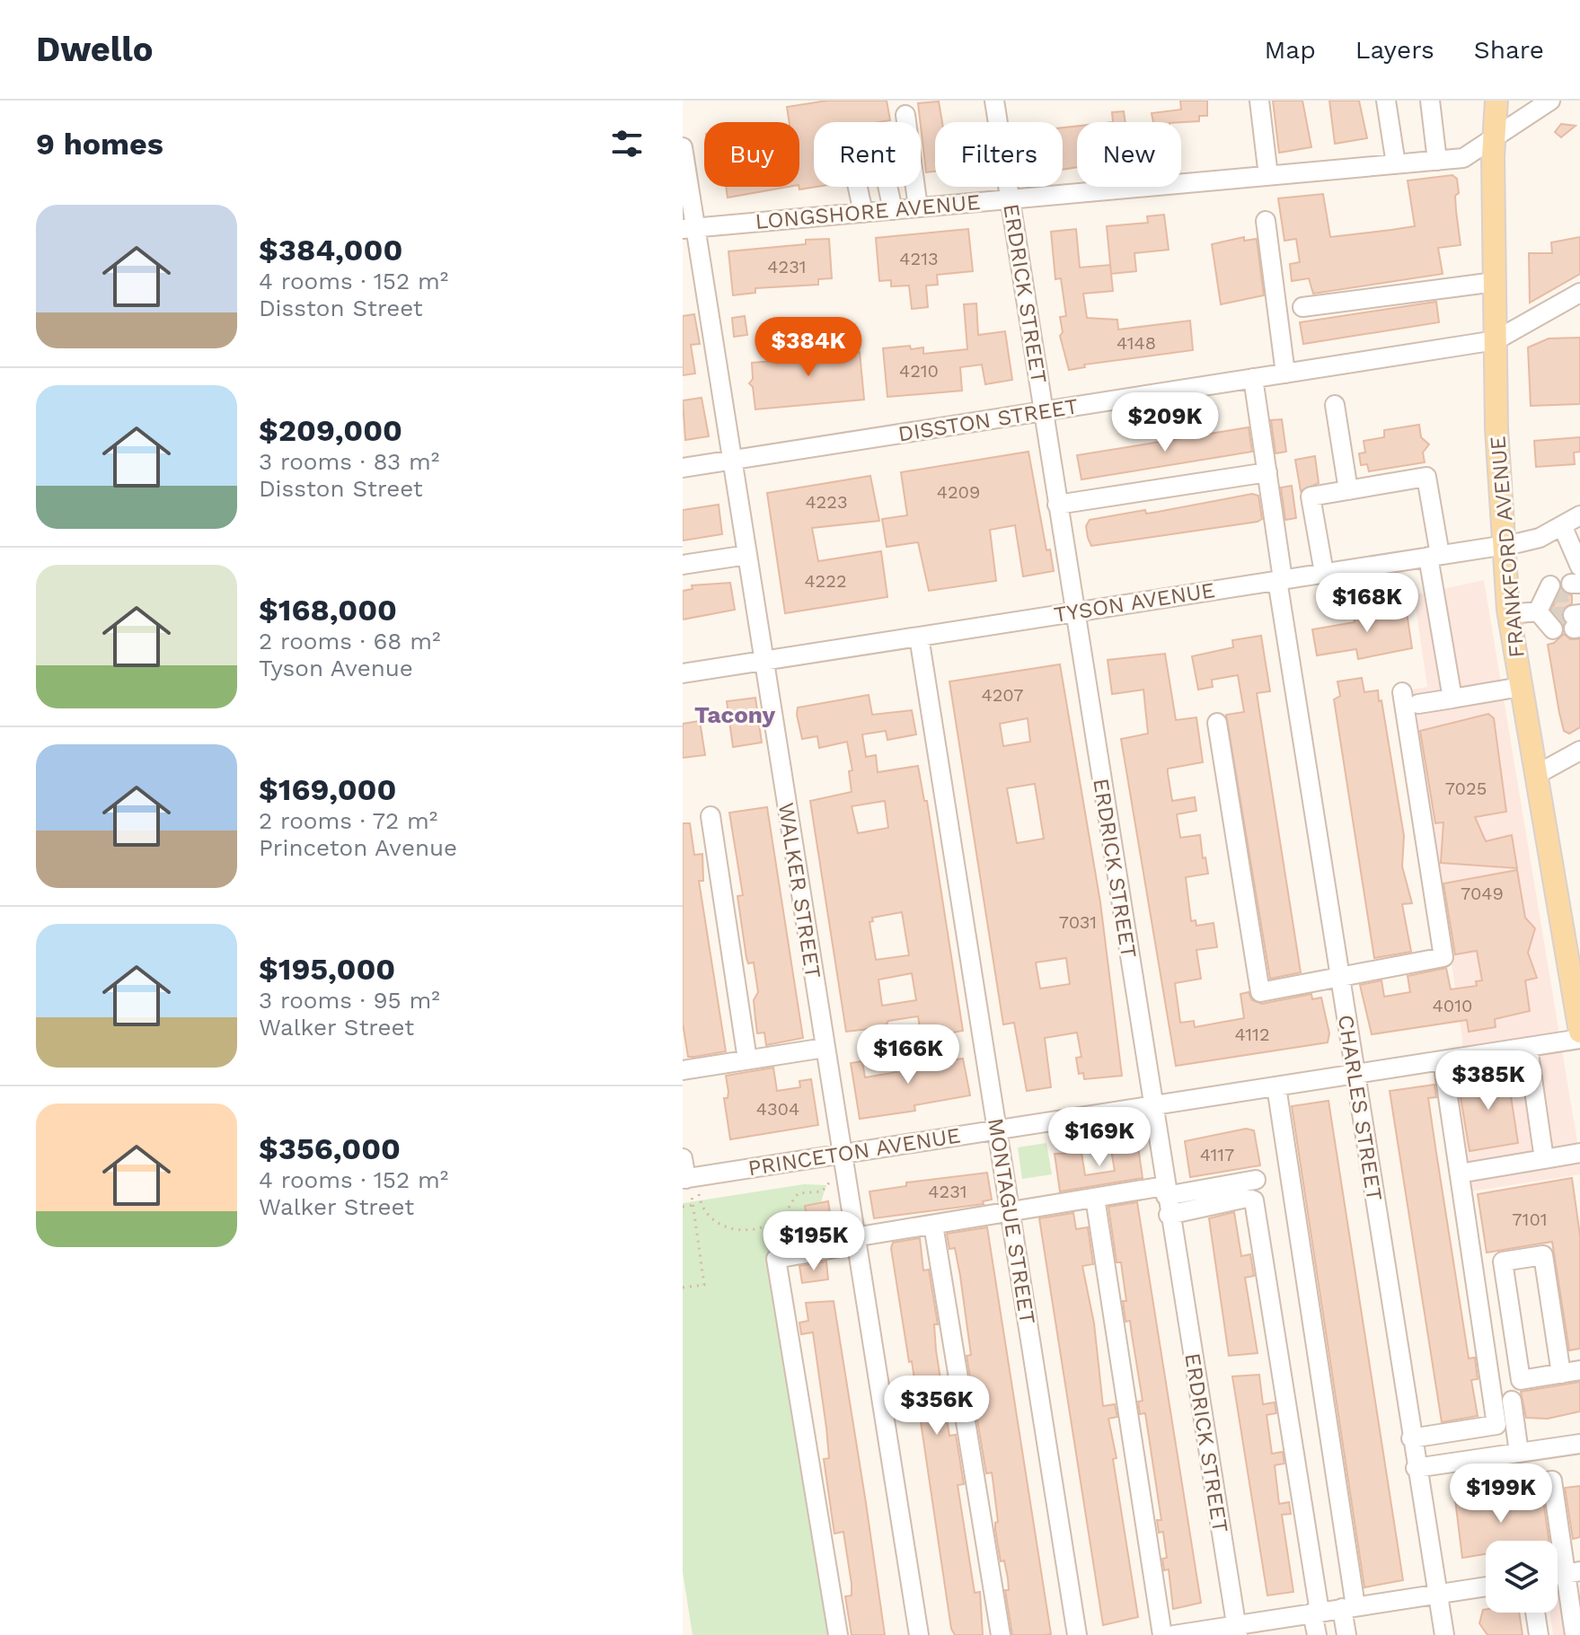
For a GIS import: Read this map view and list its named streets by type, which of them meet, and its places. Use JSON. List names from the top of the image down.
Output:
{
  "streets": {
    "main road": ["FRANKFORD AVENUE"],
    "street": [
      "LONGSHORE AVENUE",
      "ERDRICK STREET",
      "DISSTON STREET",
      "TYSON AVENUE",
      "WALKER STREET",
      "CHARLES STREET",
      "PRINCETON AVENUE",
      "MONTAGUE STREET"
    ]
  },
  "crossings": [
    ["LONGSHORE AVENUE", "ERDRICK STREET"],
    ["LONGSHORE AVENUE", "FRANKFORD AVENUE"],
    ["LONGSHORE AVENUE", "WALKER STREET"],
    ["ERDRICK STREET", "DISSTON STREET"],
    ["ERDRICK STREET", "TYSON AVENUE"],
    ["ERDRICK STREET", "PRINCETON AVENUE"],
    ["DISSTON STREET", "FRANKFORD AVENUE"],
    ["DISSTON STREET", "WALKER STREET"],
    ["DISSTON STREET", "CHARLES STREET"],
    ["FRANKFORD AVENUE", "TYSON AVENUE"],
    ["TYSON AVENUE", "WALKER STREET"],
    ["TYSON AVENUE", "CHARLES STREET"],
    ["TYSON AVENUE", "MONTAGUE STREET"],
    ["WALKER STREET", "PRINCETON AVENUE"],
    ["CHARLES STREET", "PRINCETON AVENUE"],
    ["PRINCETON AVENUE", "MONTAGUE STREET"]
  ],
  "districts": ["Tacony"],
  "house_numbers": [
    "4213",
    "4231",
    "4148",
    "4210",
    "4209",
    "4223",
    "4222",
    "4207",
    "7025",
    "7049",
    "7031",
    "4010",
    "4112",
    "4304",
    "4117",
    "4231",
    "7101"
  ],
  "page": {
    "header": "Dwello",
    "nav": ["Map", "Layers", "Share"],
    "heading": "9 homes",
    "chip": [
      "Buy",
      "Rent",
      "Filters",
      "New"
    ],
    "list": [
      {
        "name": "$384,000",
        "note": "4 rooms · 152 m² · Disston Street"
      },
      {
        "name": "$209,000",
        "note": "3 rooms · 83 m² · Disston Street"
      },
      {
        "name": "$168,000",
        "note": "2 rooms · 68 m² · Tyson Avenue"
      },
      {
        "name": "$169,000",
        "note": "2 rooms · 72 m² · Princeton Avenue"
      },
      {
        "name": "$195,000",
        "note": "3 rooms · 95 m² · Walker Street"
      },
      {
        "name": "$356,000",
        "note": "4 rooms · 152 m² · Walker Street"
      }
    ],
    "price": [
      "$384K",
      "$209K",
      "$168K",
      "$166K",
      "$385K",
      "$169K",
      "$195K",
      "$356K",
      "$199K"
    ]
  }
}
